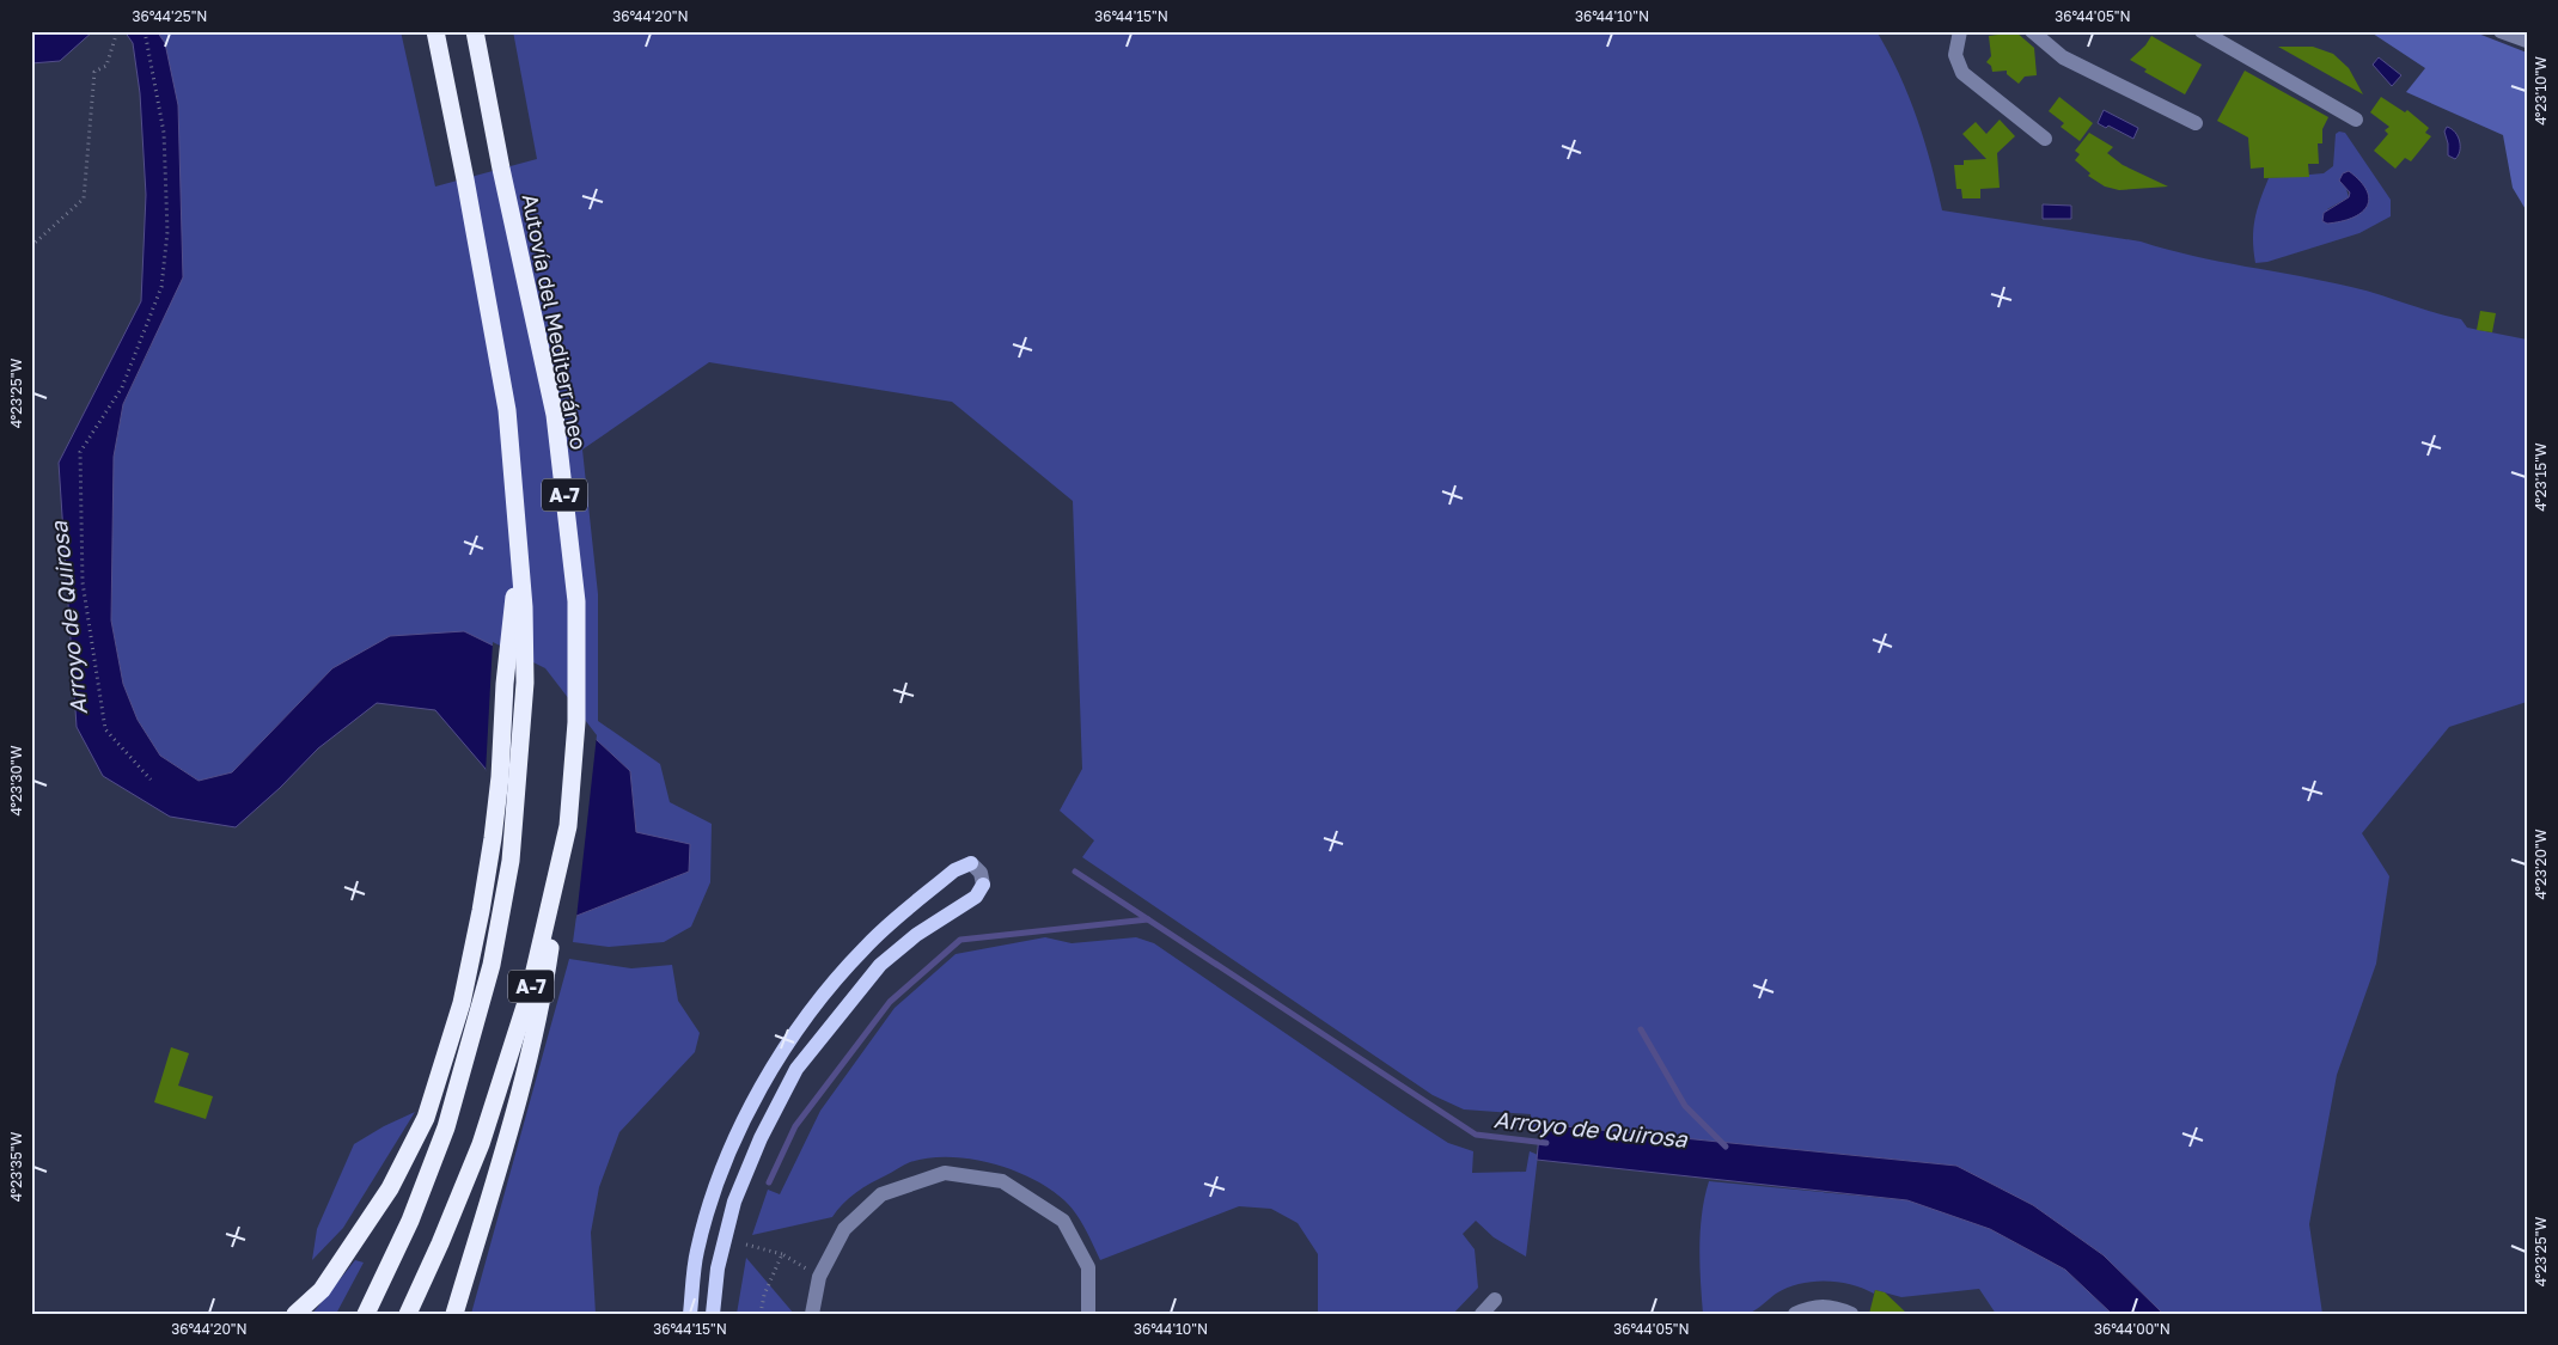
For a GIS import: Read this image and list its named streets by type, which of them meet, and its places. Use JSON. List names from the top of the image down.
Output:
{
  "streets": {
    "highway": ["Autovía del Mediterráneo", "A-7"]
  },
  "water": ["Arroyo de Quirosa"],
  "coordinates": [
    "36°44'25\"N",
    "36°44'20\"N",
    "36°44'15\"N",
    "36°44'10\"N",
    "36°44'05\"N",
    "4°23'10\"W",
    "4°23'25\"W",
    "4°23'15\"W",
    "4°23'30\"W",
    "4°23'20\"W",
    "4°23'35\"W",
    "36°44'00\"N"
  ]
}
